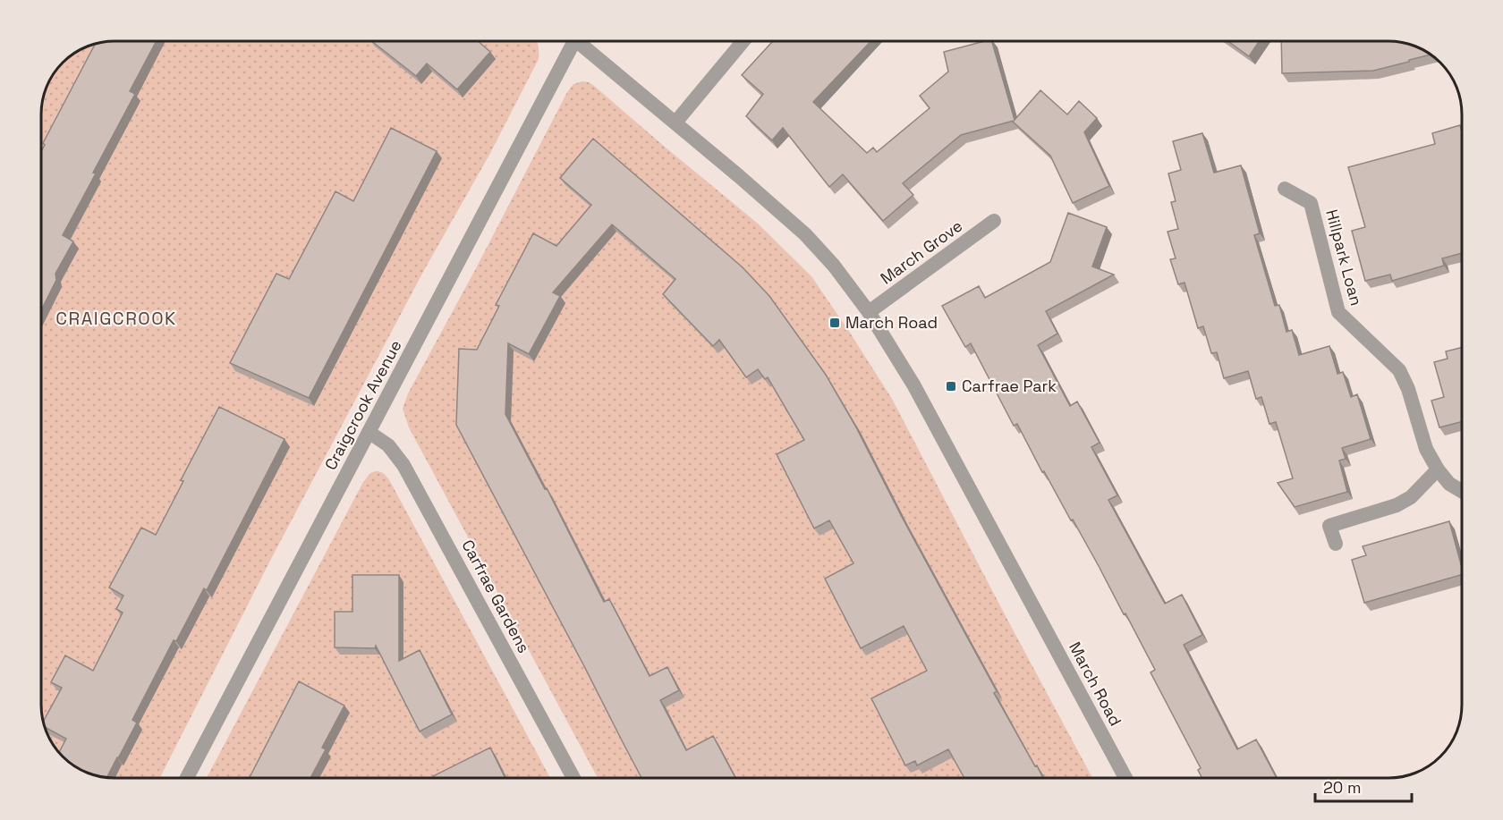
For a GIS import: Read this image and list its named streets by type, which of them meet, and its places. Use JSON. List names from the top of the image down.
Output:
{
  "streets": {
    "street": [
      "March Grove",
      "Hillpark Loan",
      "Craigcrook Avenue",
      "Carfrae Gardens",
      "March Road"
    ]
  },
  "crossings": [
    ["March Grove", "March Road"],
    ["Craigcrook Avenue", "Carfrae Gardens"]
  ],
  "districts": ["CRAIGCROOK"],
  "places": {
    "transit": ["March Road", "Carfrae Park"]
  },
  "scale_bar": "20 m"
}
